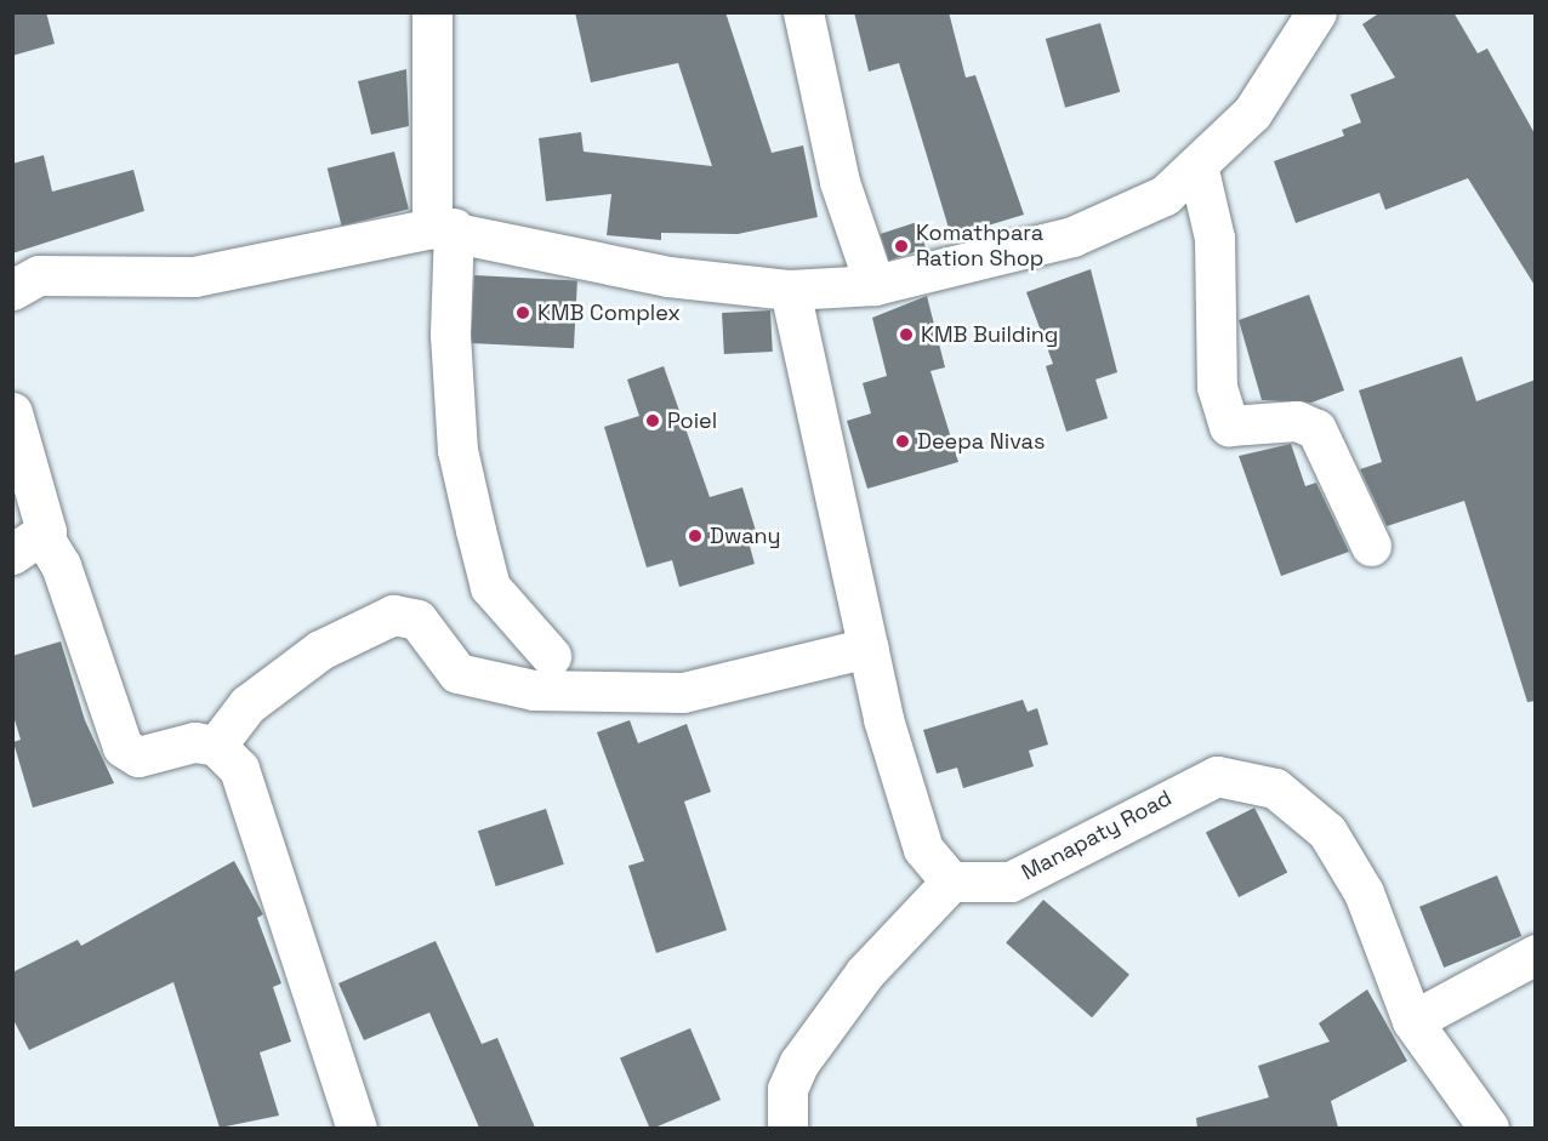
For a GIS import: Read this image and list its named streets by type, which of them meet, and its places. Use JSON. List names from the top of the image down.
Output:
{
  "streets": {
    "street": ["Manapaty Road"]
  },
  "places": [
    "Komathpara Ration Shop",
    "KMB Complex",
    "KMB Building",
    "Poiel",
    "Deepa Nivas",
    "Dwany"
  ]
}
